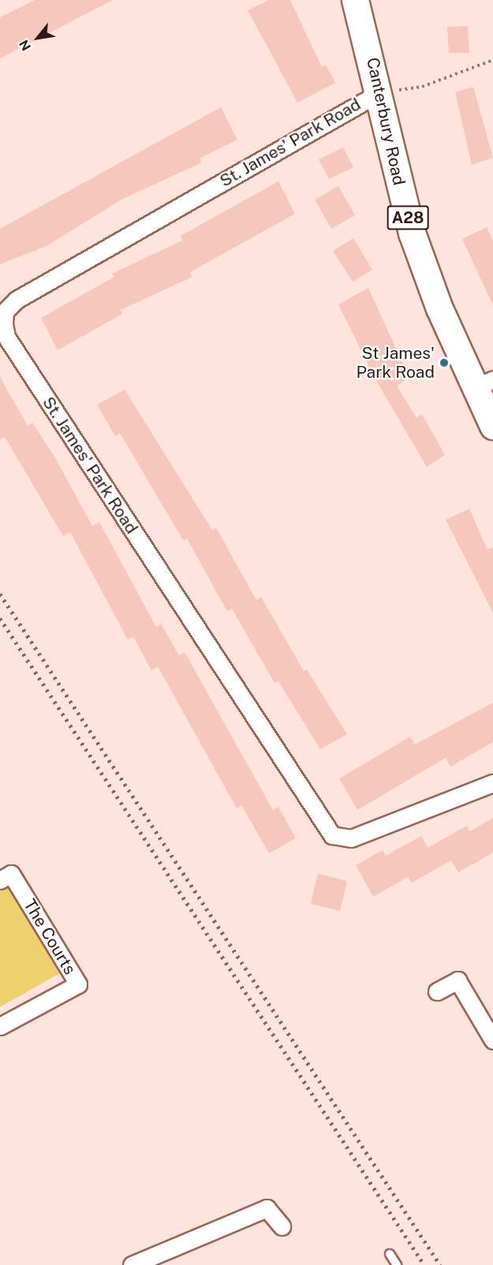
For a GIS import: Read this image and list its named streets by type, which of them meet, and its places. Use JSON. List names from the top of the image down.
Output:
{
  "streets": {
    "highway": ["Canterbury Road", "A28"],
    "street": ["St. James' Park Road", "The Courts"]
  },
  "crossings": [
    ["Canterbury Road", "St. James' Park Road"]
  ],
  "places": ["St James' Park Road"],
  "north": "bottom left"
}
